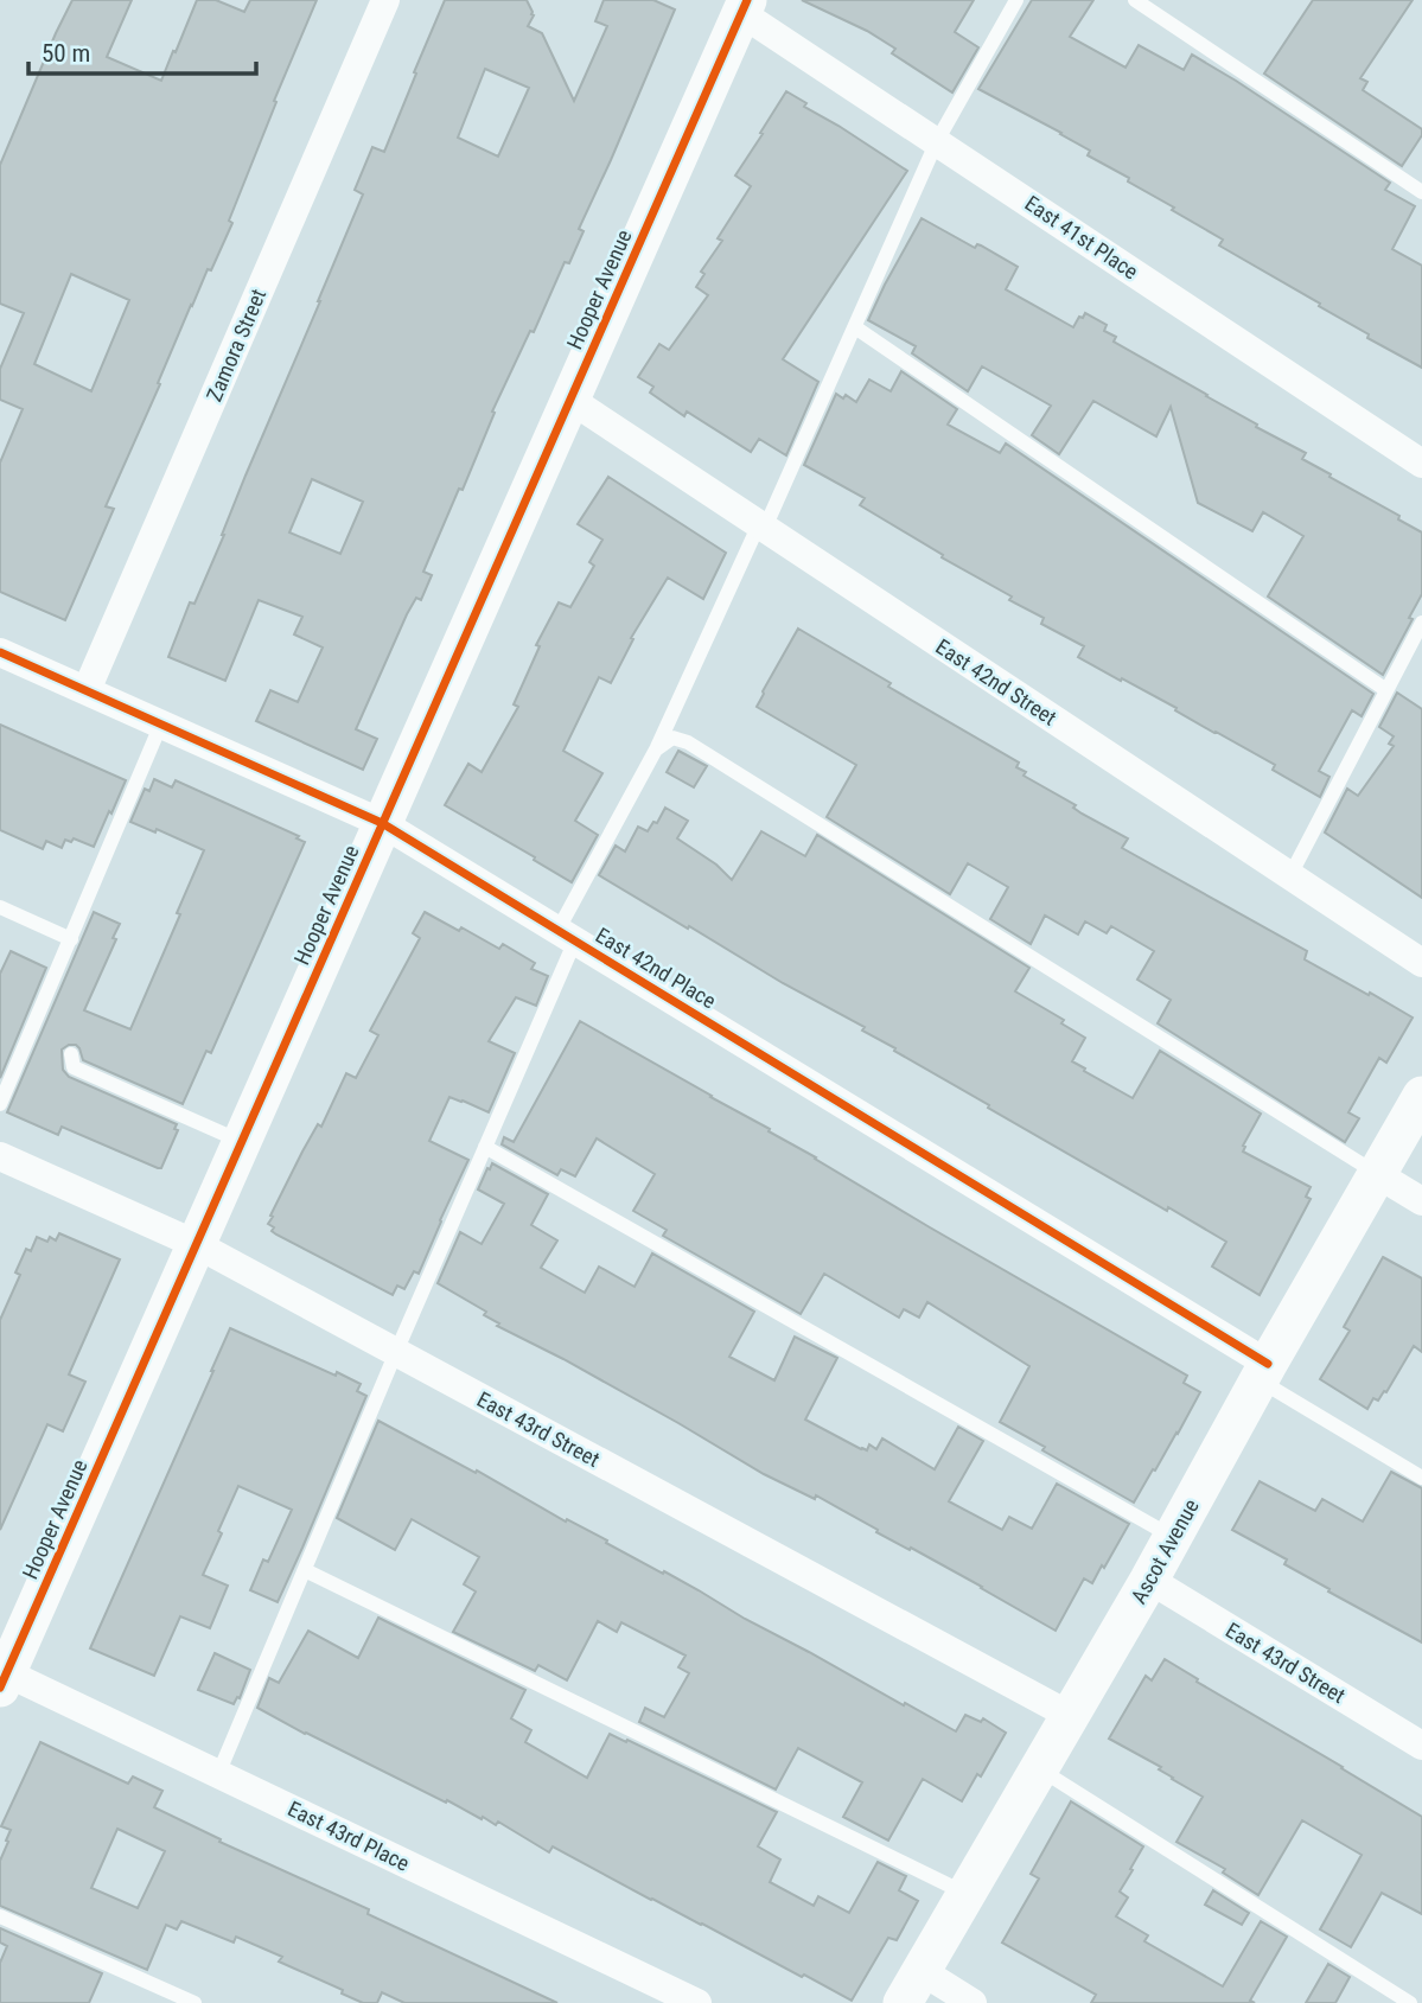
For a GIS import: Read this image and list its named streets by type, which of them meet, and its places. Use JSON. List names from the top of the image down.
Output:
{
  "streets": {
    "street": [
      "East 41st Place",
      "Hooper Avenue",
      "Zamora Street",
      "East 42nd Street",
      "East 42nd Place",
      "East 43rd Street",
      "Ascot Avenue",
      "East 43rd Place"
    ]
  },
  "crossings": [
    ["East 41st Place", "Hooper Avenue"],
    ["Hooper Avenue", "East 42nd Street"],
    ["Hooper Avenue", "East 42nd Place"],
    ["Hooper Avenue", "East 43rd Street"],
    ["Hooper Avenue", "East 43rd Place"],
    ["Zamora Street", "East 42nd Place"],
    ["East 42nd Place", "Ascot Avenue"],
    ["East 43rd Street", "Ascot Avenue"]
  ],
  "scale_bar": "50 m"
}
